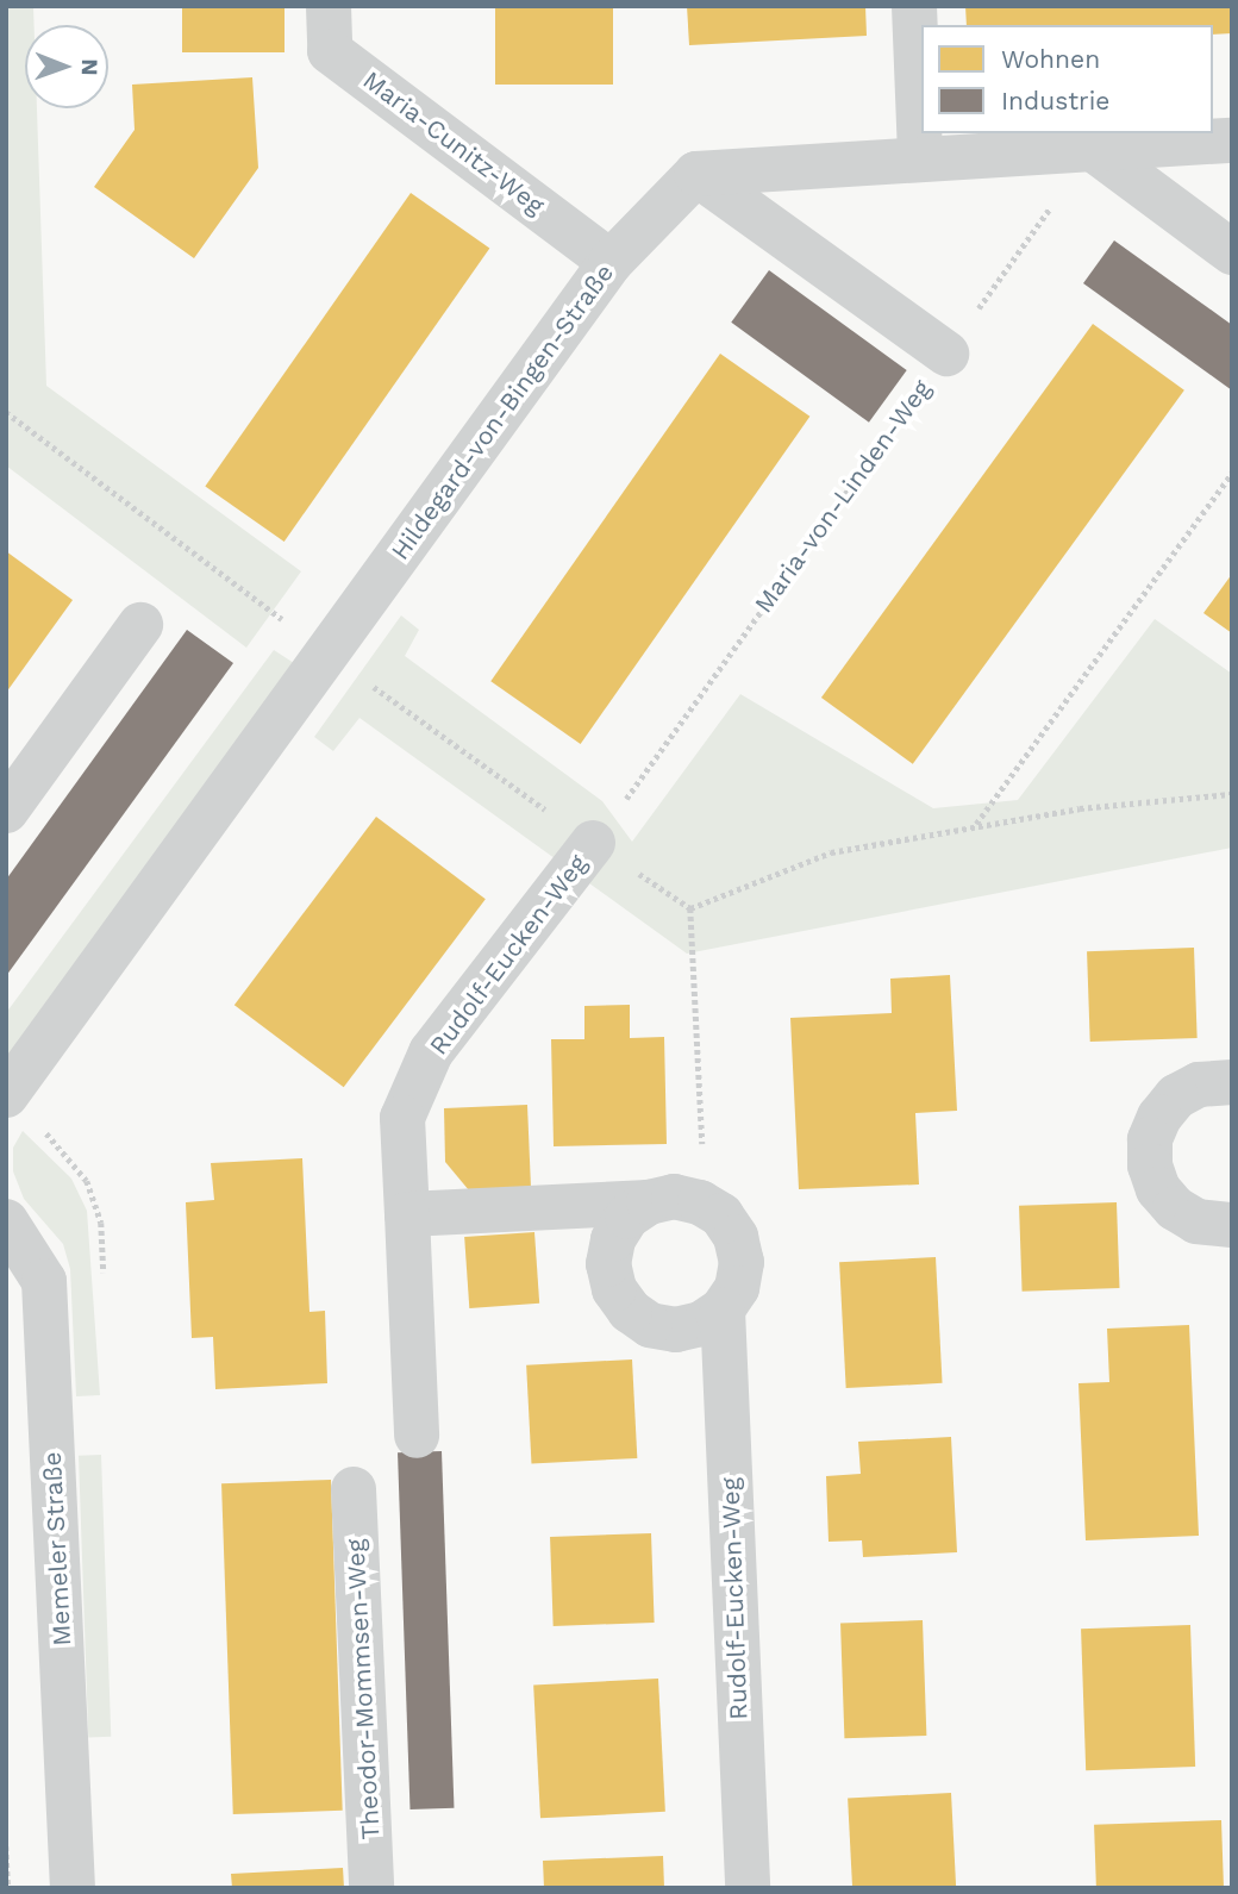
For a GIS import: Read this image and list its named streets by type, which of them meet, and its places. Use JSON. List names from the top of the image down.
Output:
{
  "streets": {
    "street": [
      "Maria-Cunitz-Weg",
      "Hildegard-von-Bingen-Straße",
      "Rudolf-Eucken-Weg",
      "Memeler Straße",
      "Theodor-Mommsen-Weg"
    ],
    "path": ["Maria-von-Linden-Weg"]
  },
  "crossings": [
    ["Maria-Cunitz-Weg", "Hildegard-von-Bingen-Straße"],
    ["Maria-von-Linden-Weg", "Rudolf-Eucken-Weg"]
  ],
  "legend": ["Wohnen", "Industrie"],
  "north": "right"
}
